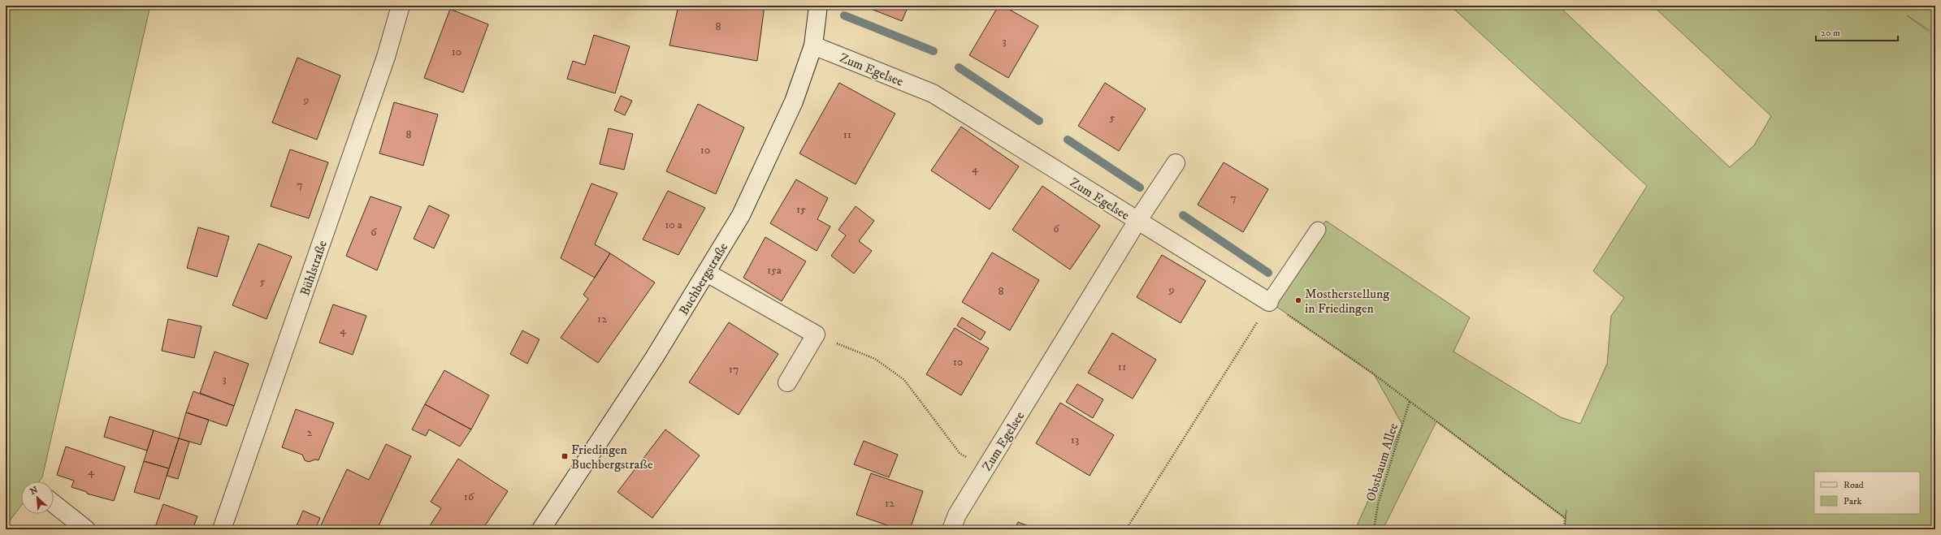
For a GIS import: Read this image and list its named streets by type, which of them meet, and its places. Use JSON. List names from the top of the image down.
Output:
{
  "streets": {
    "street": ["Zum Egelsee", "Bühlstraße", "Buchbergstraße"],
    "path": ["Obstbaum Allee"]
  },
  "crossings": [
    ["Zum Egelsee", "Buchbergstraße"]
  ],
  "places": {
    "other": ["Mostherstellung in Friedingen"],
    "transit": ["Friedingen Buchbergstraße"]
  },
  "house_numbers": [
    "8",
    "3",
    "10",
    "9",
    "5",
    "8",
    "11",
    "10",
    "4",
    "7",
    "7",
    "15",
    "10 a",
    "6",
    "6",
    "15a",
    "5",
    "9",
    "8",
    "12",
    "4",
    "10",
    "11",
    "17",
    "3",
    "2",
    "13",
    "4",
    "16",
    "12"
  ],
  "legend": ["Road", "Park"],
  "scale_bar": "20 m",
  "north": "top left"
}
